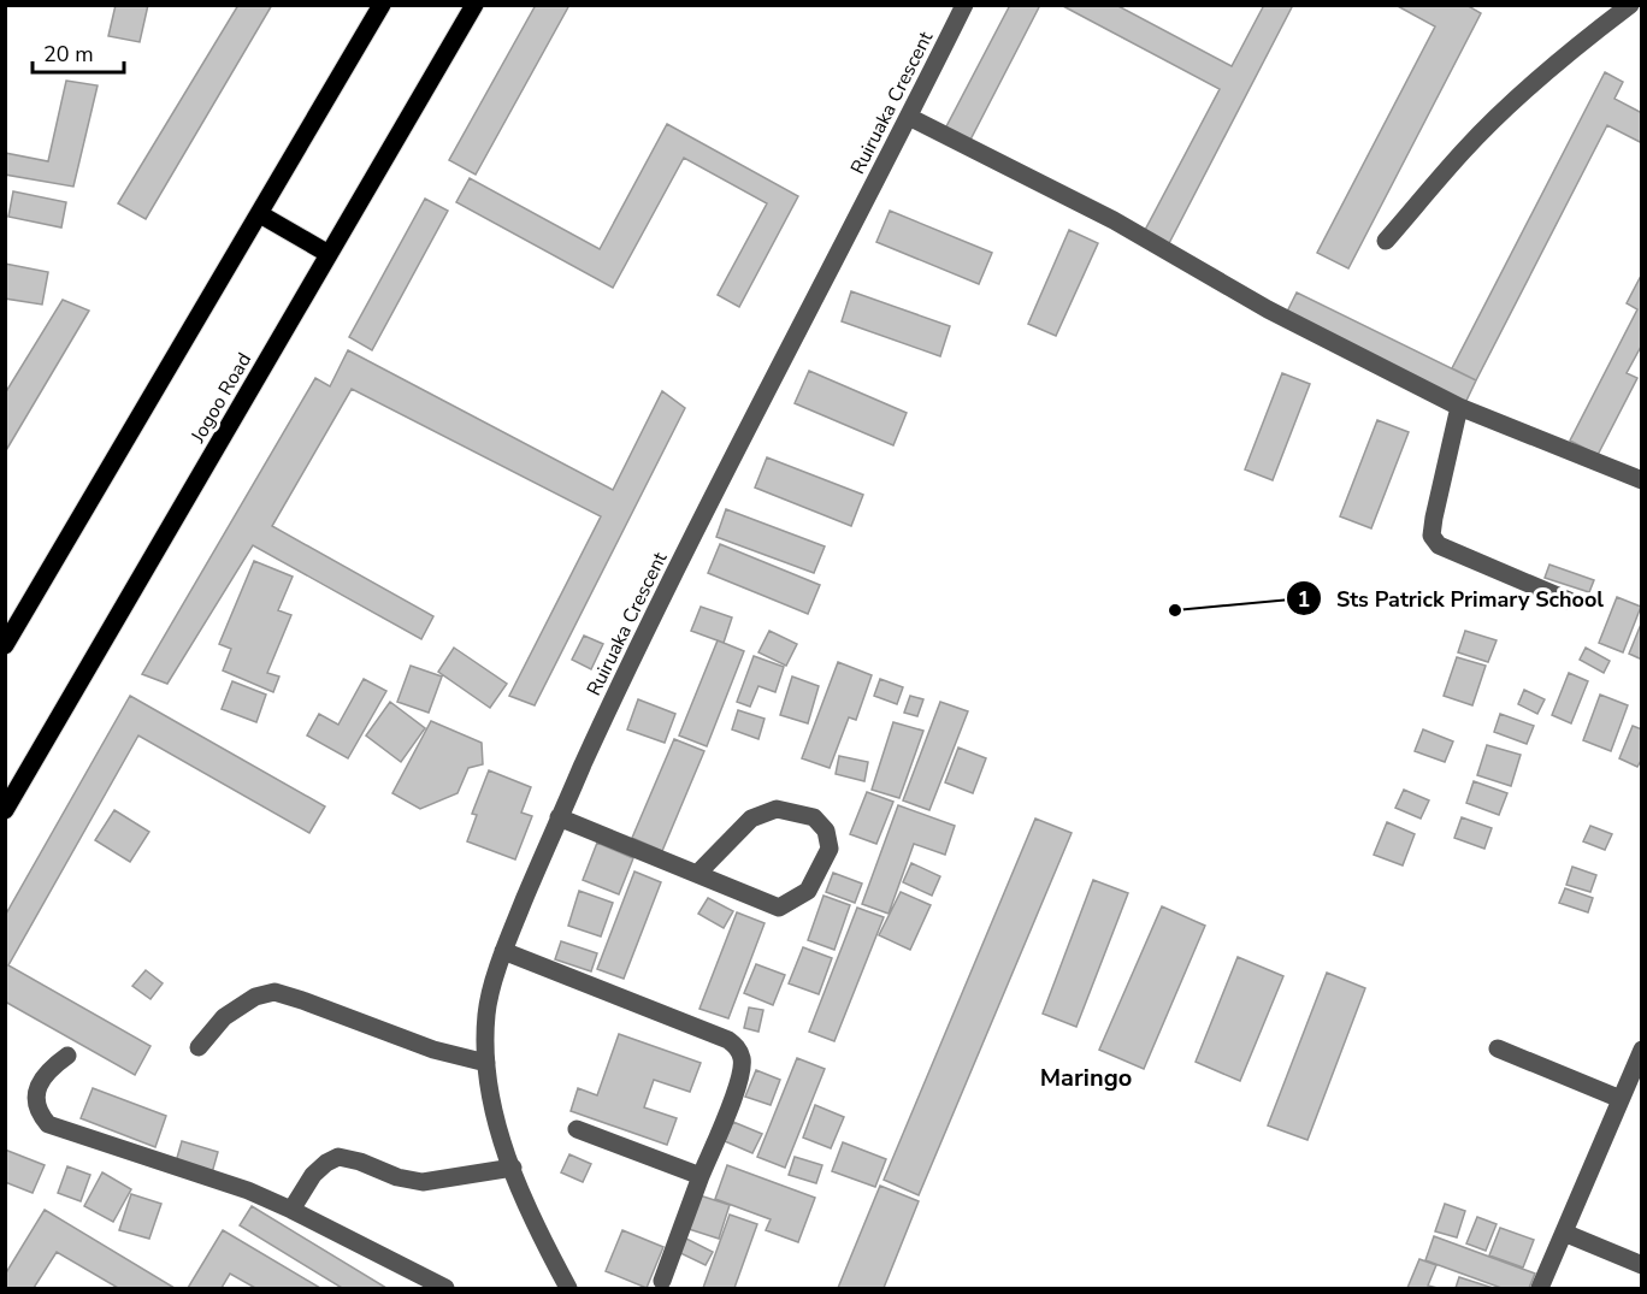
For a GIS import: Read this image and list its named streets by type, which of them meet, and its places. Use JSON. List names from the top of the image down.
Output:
{
  "streets": {
    "main road": ["Jogoo Road"],
    "street": ["Ruiruaka Crescent"]
  },
  "districts": ["Maringo"],
  "places": ["Sts Patrick Primary School"],
  "scale_bar": "20 m"
}
